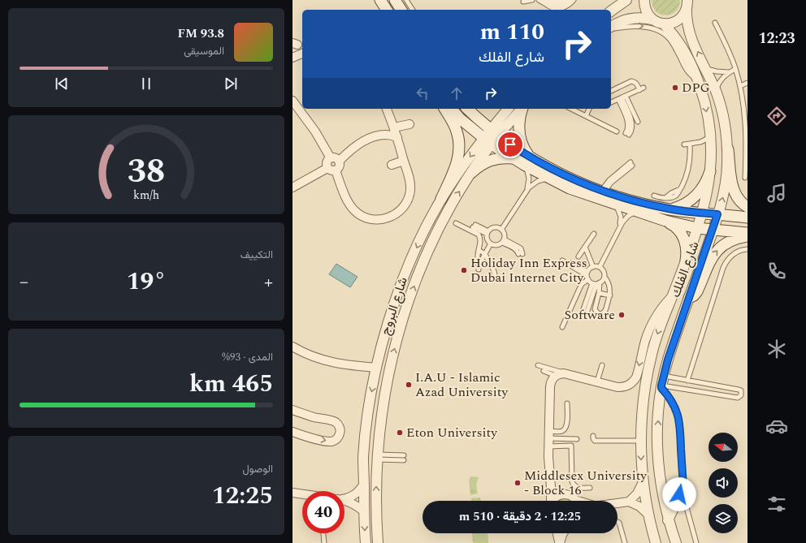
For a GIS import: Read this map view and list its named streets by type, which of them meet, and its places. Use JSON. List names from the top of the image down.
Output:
{
  "streets": {
    "street": ["شارع الفلك", "شارع البروج"]
  },
  "places": [
    "DPG",
    "Holiday Inn Express Dubai Internet City",
    "Software",
    "I.A.U - Islamic Azad University",
    "Eton University",
    "Middlesex University - Block 16"
  ],
  "north": "left",
  "page": {
    "tabs": "12:23",
    "turn": ["110 m", "شارع الفلك"],
    "song": ["93.8 FM", "الموسيقى"],
    "tile": [
      "التكييف",
      ["المدى · 93%", "465 km"],
      ["الوصول", "12:25"]
    ],
    "heat": ["−", "19°", "+"],
    "limit": "40",
    "trip": "12:25 · 2 دقيقة · 510 m",
    "gauge": ["38", "km/h"]
  }
}
